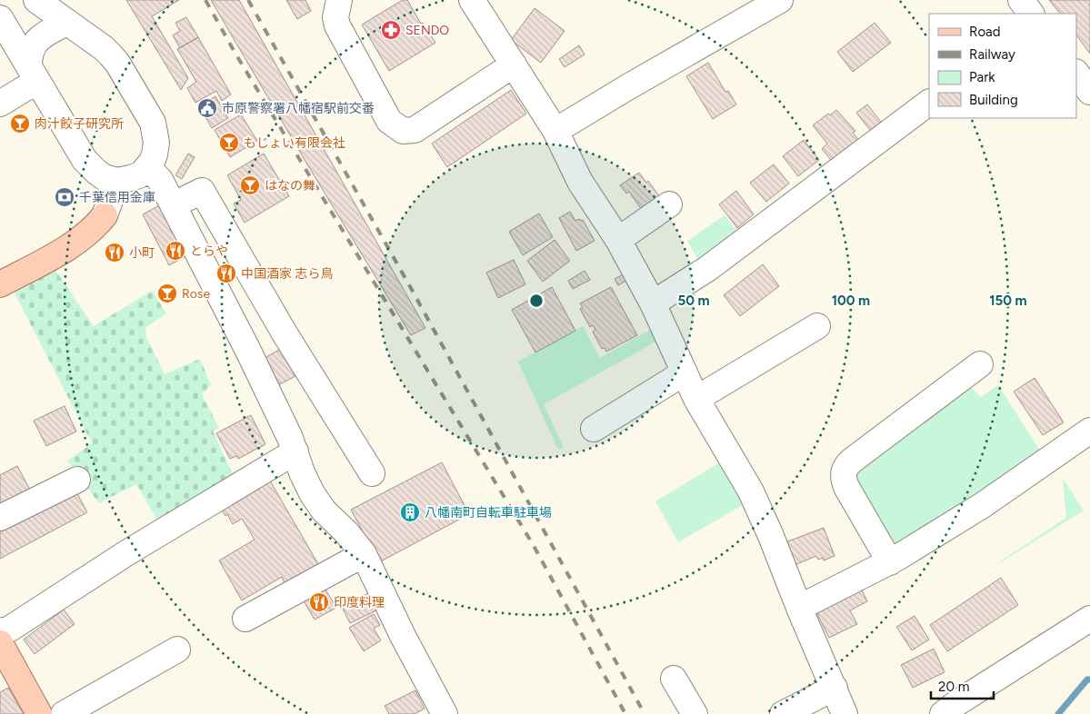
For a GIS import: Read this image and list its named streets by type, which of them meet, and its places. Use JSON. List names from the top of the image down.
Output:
{
  "places": {
    "pharmacy": ["SENDO"],
    "public building": ["市原警察署八幡宿駅前交番"],
    "bar": [
      "肉汁餃子研究所",
      "もじょい有限会社",
      "はなの舞",
      "Rose"
    ],
    "bank": ["千葉信用金庫"],
    "restaurant": [
      "とらや",
      "小町",
      "中国酒家 志ら鳥",
      "印度料理"
    ],
    "building": ["八幡南町自転車駐車場"]
  },
  "legend": [
    "Road",
    "Railway",
    "Park",
    "Building"
  ],
  "scale_bar": "20 m",
  "rings": ["50 m", "100 m", "150 m"]
}
